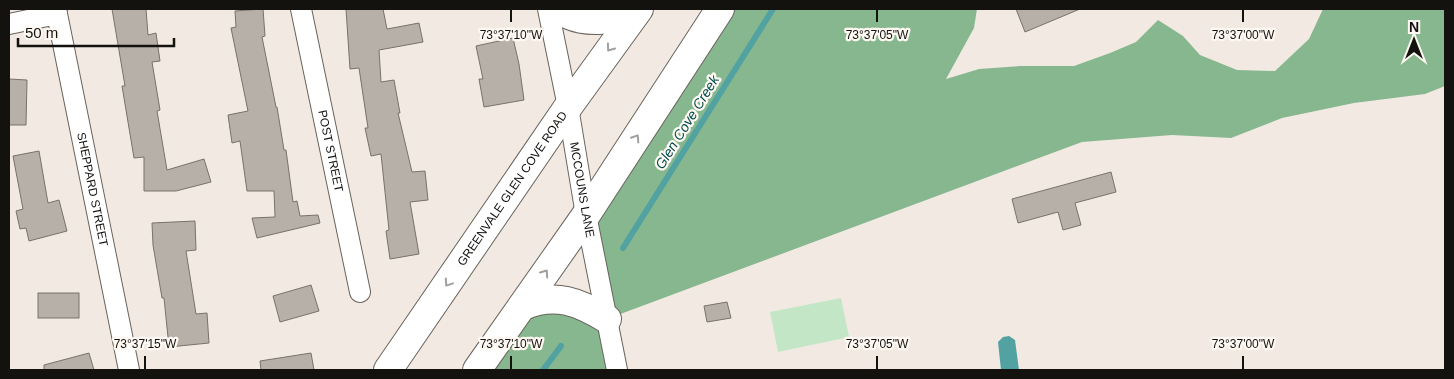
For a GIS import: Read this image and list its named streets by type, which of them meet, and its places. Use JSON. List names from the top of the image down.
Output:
{
  "streets": {
    "main road": ["GREENVALE GLEN COVE ROAD"],
    "street": ["POST STREET", "SHEPPARD STREET", "MCCOUNS LANE"]
  },
  "crossings": [
    ["GREENVALE GLEN COVE ROAD", "MCCOUNS LANE"]
  ],
  "water": ["Glen Cove Creek"],
  "scale_bar": "50 m",
  "north": "top",
  "coordinates": [
    "73°37'10\"W",
    "73°37'05\"W",
    "73°37'00\"W",
    "73°37'15\"W"
  ]
}
